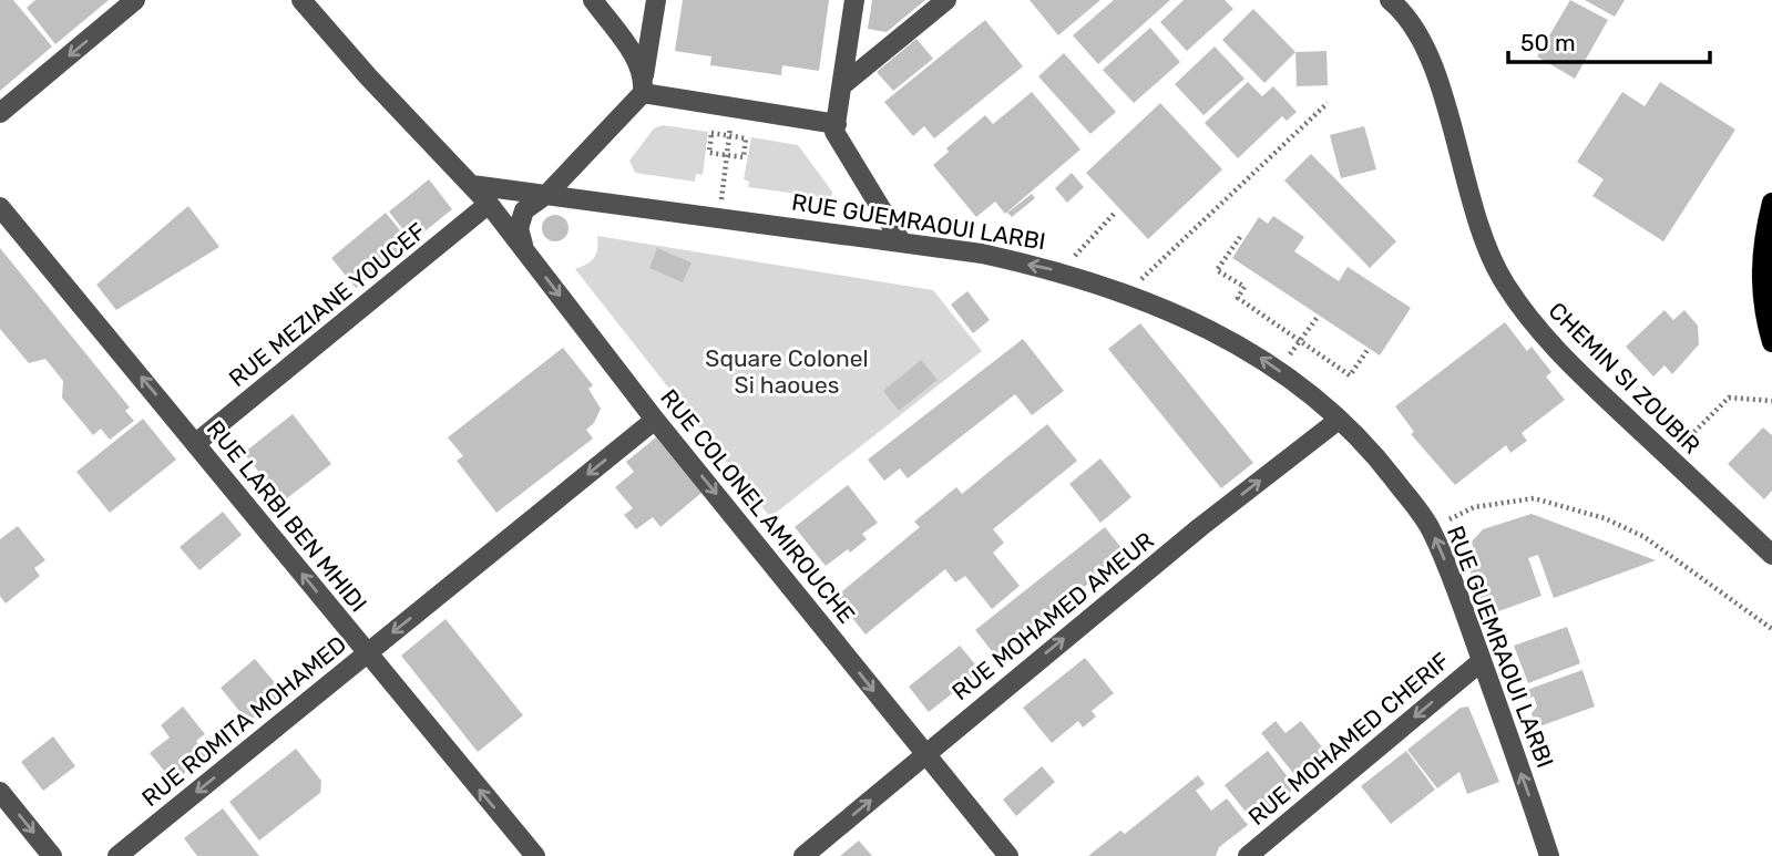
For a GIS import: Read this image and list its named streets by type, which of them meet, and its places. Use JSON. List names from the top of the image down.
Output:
{
  "streets": {
    "street": [
      "RUE GUEMRAOUI LARBI",
      "RUE MEZIANE YOUCEF",
      "CHEMIN SI ZOUBIR",
      "RUE COLONEL AMIROUCHE",
      "RUE LARBI BEN MHIDI",
      "RUE MOHAMED AMEUR",
      "RUE ROMITA MOHAMED",
      "RUE MOHAMED CHERIF"
    ]
  },
  "crossings": [
    ["RUE GUEMRAOUI LARBI", "RUE COLONEL AMIROUCHE"],
    ["RUE GUEMRAOUI LARBI", "RUE MOHAMED AMEUR"],
    ["RUE GUEMRAOUI LARBI", "RUE MOHAMED CHERIF"],
    ["RUE MEZIANE YOUCEF", "RUE COLONEL AMIROUCHE"],
    ["RUE MEZIANE YOUCEF", "RUE LARBI BEN MHIDI"],
    ["RUE COLONEL AMIROUCHE", "RUE MOHAMED AMEUR"],
    ["RUE COLONEL AMIROUCHE", "RUE ROMITA MOHAMED"],
    ["RUE LARBI BEN MHIDI", "RUE ROMITA MOHAMED"]
  ],
  "one_way": [
    "RUE GUEMRAOUI LARBI",
    "RUE COLONEL AMIROUCHE",
    "RUE LARBI BEN MHIDI",
    "RUE MOHAMED AMEUR",
    "RUE ROMITA MOHAMED",
    "RUE MOHAMED CHERIF"
  ],
  "parks": ["Square Colonel Si haoues"],
  "scale_bar": "50 m"
}
